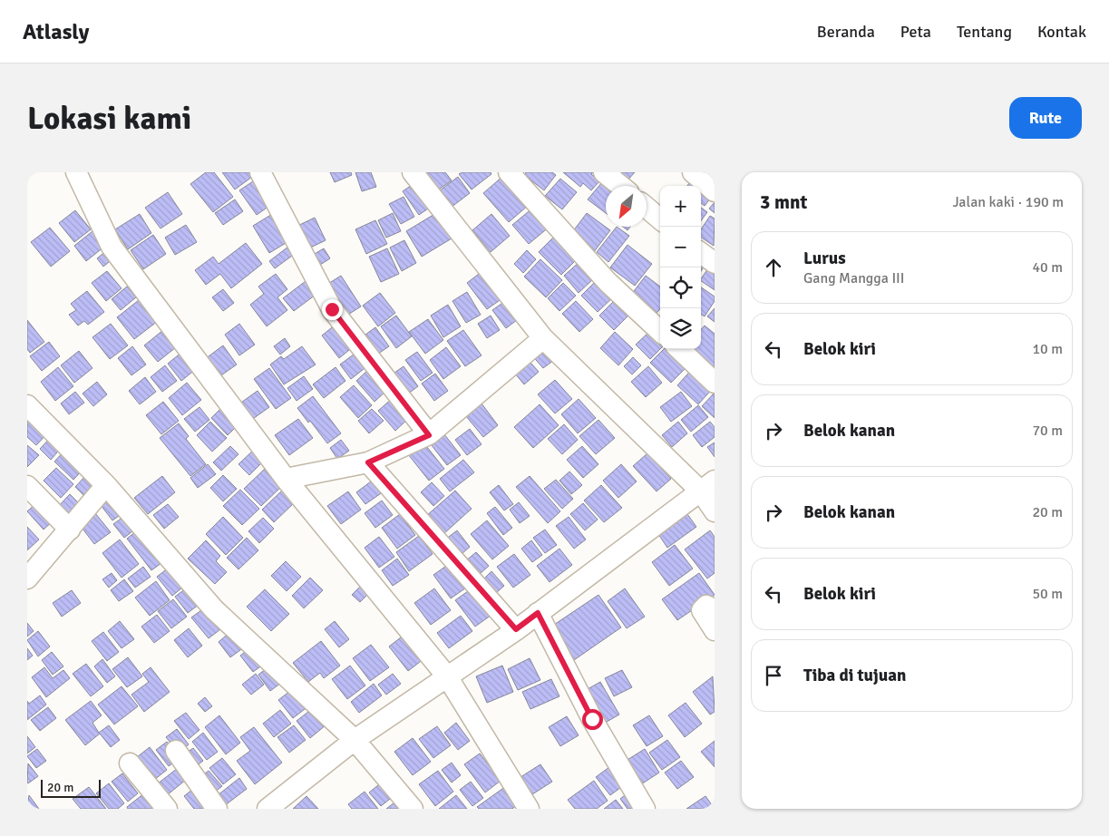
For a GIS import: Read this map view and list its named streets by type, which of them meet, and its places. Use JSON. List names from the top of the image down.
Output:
{
  "scale_bar": "20 m",
  "north": "bottom left",
  "page": {
    "header": "Atlasly",
    "nav": [
      "Beranda",
      "Peta",
      "Tentang",
      "Kontak"
    ],
    "buttons": "Rute",
    "title": "Lokasi kami",
    "heading": ["3 mnt", "Jalan kaki · 190 m"],
    "map_buttons": ["+", "−"],
    "list": [
      ["Lurus", "Gang Mangga III", "40 m"],
      ["Belok kiri", "10 m"],
      ["Belok kanan", "70 m"],
      ["Belok kanan", "20 m"],
      ["Belok kiri", "50 m"],
      "Tiba di tujuan"
    ],
    "scale": "20 m"
  }
}
